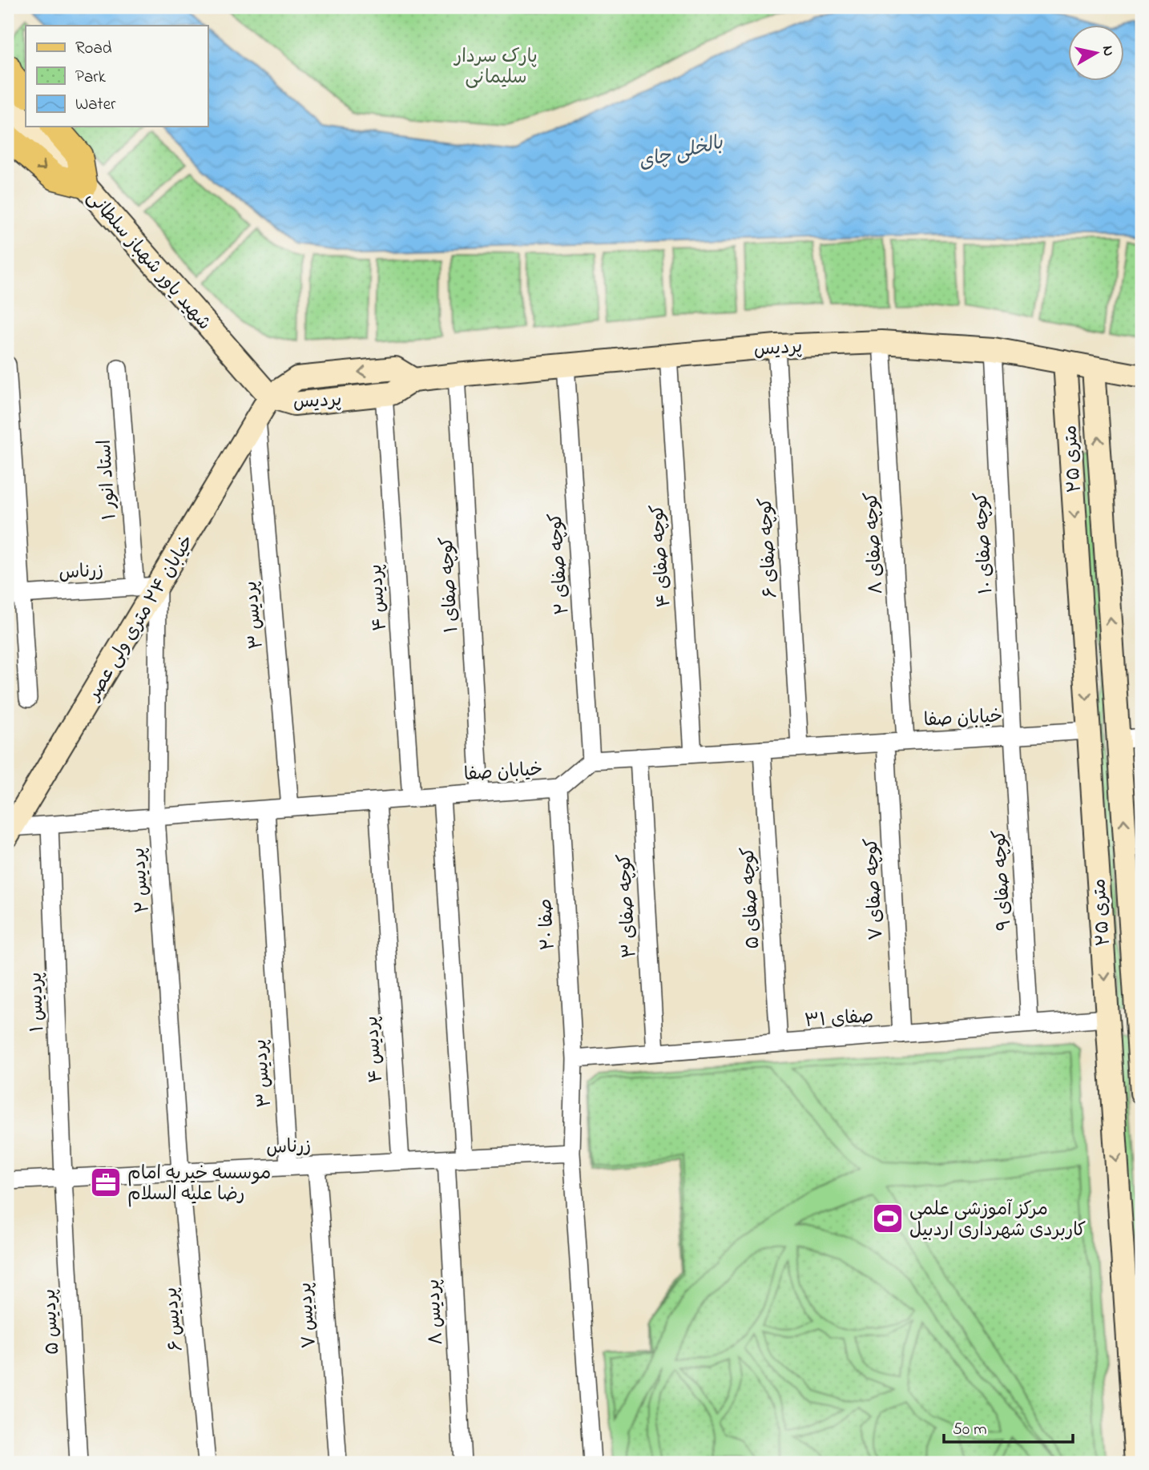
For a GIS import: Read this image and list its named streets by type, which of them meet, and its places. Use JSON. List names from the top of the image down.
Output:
{
  "streets": {
    "street": [
      "شهید یاور شهباز سلطانی",
      "پردیس",
      "۲۵ متری",
      "استاد انور ۱",
      "کوچه صفای ۸",
      "کوچه صفای ۱۰",
      "کوچه صفای ۶",
      "کوچه صفای ۴",
      "کوچه صفای ۲",
      "زرناس",
      "کوچه صفای ۱",
      "پردیس ۴",
      "پردیس ۳",
      "خیابان ۲۴ متری ولی عصر",
      "خیابان صفا",
      "پردیس ۲",
      "کوچه صفای ۹",
      "کوچه صفای ۷",
      "کوچه صفای ۵",
      "کوچه صفای ۳",
      "صفا ۲۰",
      "پردیس ۱",
      "صفای ۳۱",
      "پردیس ۸",
      "پردیس ۷",
      "پردیس ۶",
      "پردیس ۵"
    ]
  },
  "crossings": [
    ["شهید یاور شهباز سلطانی", "پردیس"],
    ["شهید یاور شهباز سلطانی", "خیابان ۲۴ متری ولی عصر"],
    ["پردیس", "۲۵ متری"],
    ["پردیس", "کوچه صفای ۸"],
    ["پردیس", "کوچه صفای ۱۰"],
    ["پردیس", "کوچه صفای ۶"],
    ["پردیس", "کوچه صفای ۴"],
    ["پردیس", "کوچه صفای ۲"],
    ["پردیس", "کوچه صفای ۱"],
    ["پردیس", "پردیس ۴"],
    ["پردیس", "خیابان ۲۴ متری ولی عصر"],
    ["۲۵ متری", "خیابان صفا"],
    ["۲۵ متری", "صفای ۳۱"],
    ["استاد انور ۱", "زرناس"],
    ["کوچه صفای ۸", "خیابان صفا"],
    ["کوچه صفای ۱۰", "خیابان صفا"],
    ["کوچه صفای ۱۰", "کوچه صفای ۹"],
    ["کوچه صفای ۶", "خیابان صفا"],
    ["کوچه صفای ۴", "خیابان صفا"],
    ["کوچه صفای ۲", "خیابان صفا"],
    ["زرناس", "پردیس ۴"],
    ["زرناس", "پردیس ۳"],
    ["زرناس", "خیابان ۲۴ متری ولی عصر"],
    ["زرناس", "پردیس ۲"],
    ["زرناس", "پردیس ۱"],
    ["زرناس", "پردیس ۸"],
    ["زرناس", "پردیس ۷"],
    ["زرناس", "پردیس ۶"],
    ["زرناس", "پردیس ۵"],
    ["کوچه صفای ۱", "خیابان صفا"],
    ["پردیس ۴", "خیابان صفا"],
    ["پردیس ۳", "خیابان ۲۴ متری ولی عصر"],
    ["پردیس ۳", "خیابان صفا"],
    ["خیابان ۲۴ متری ولی عصر", "خیابان صفا"],
    ["خیابان ۲۴ متری ولی عصر", "پردیس ۲"],
    ["خیابان صفا", "پردیس ۲"],
    ["خیابان صفا", "کوچه صفای ۹"],
    ["خیابان صفا", "کوچه صفای ۷"],
    ["خیابان صفا", "کوچه صفای ۵"],
    ["خیابان صفا", "کوچه صفای ۳"],
    ["خیابان صفا", "صفا ۲۰"],
    ["خیابان صفا", "پردیس ۱"],
    ["پردیس ۲", "پردیس ۶"],
    ["کوچه صفای ۹", "صفای ۳۱"],
    ["کوچه صفای ۷", "صفای ۳۱"],
    ["کوچه صفای ۵", "صفای ۳۱"],
    ["کوچه صفای ۳", "صفای ۳۱"],
    ["صفا ۲۰", "صفای ۳۱"],
    ["پردیس ۱", "پردیس ۵"]
  ],
  "water": ["بالخلی چای"],
  "parks": ["پارک سردار سلیمانی"],
  "places": {
    "office": ["موسسه خیریه امام رضا علیه السلام"],
    "sports": ["مرکز آموزشی علمی کاربردی شهرداری اردبیل"]
  },
  "legend": ["Road", "Park", "Water"],
  "scale_bar": "50 m",
  "north": "right"
}
